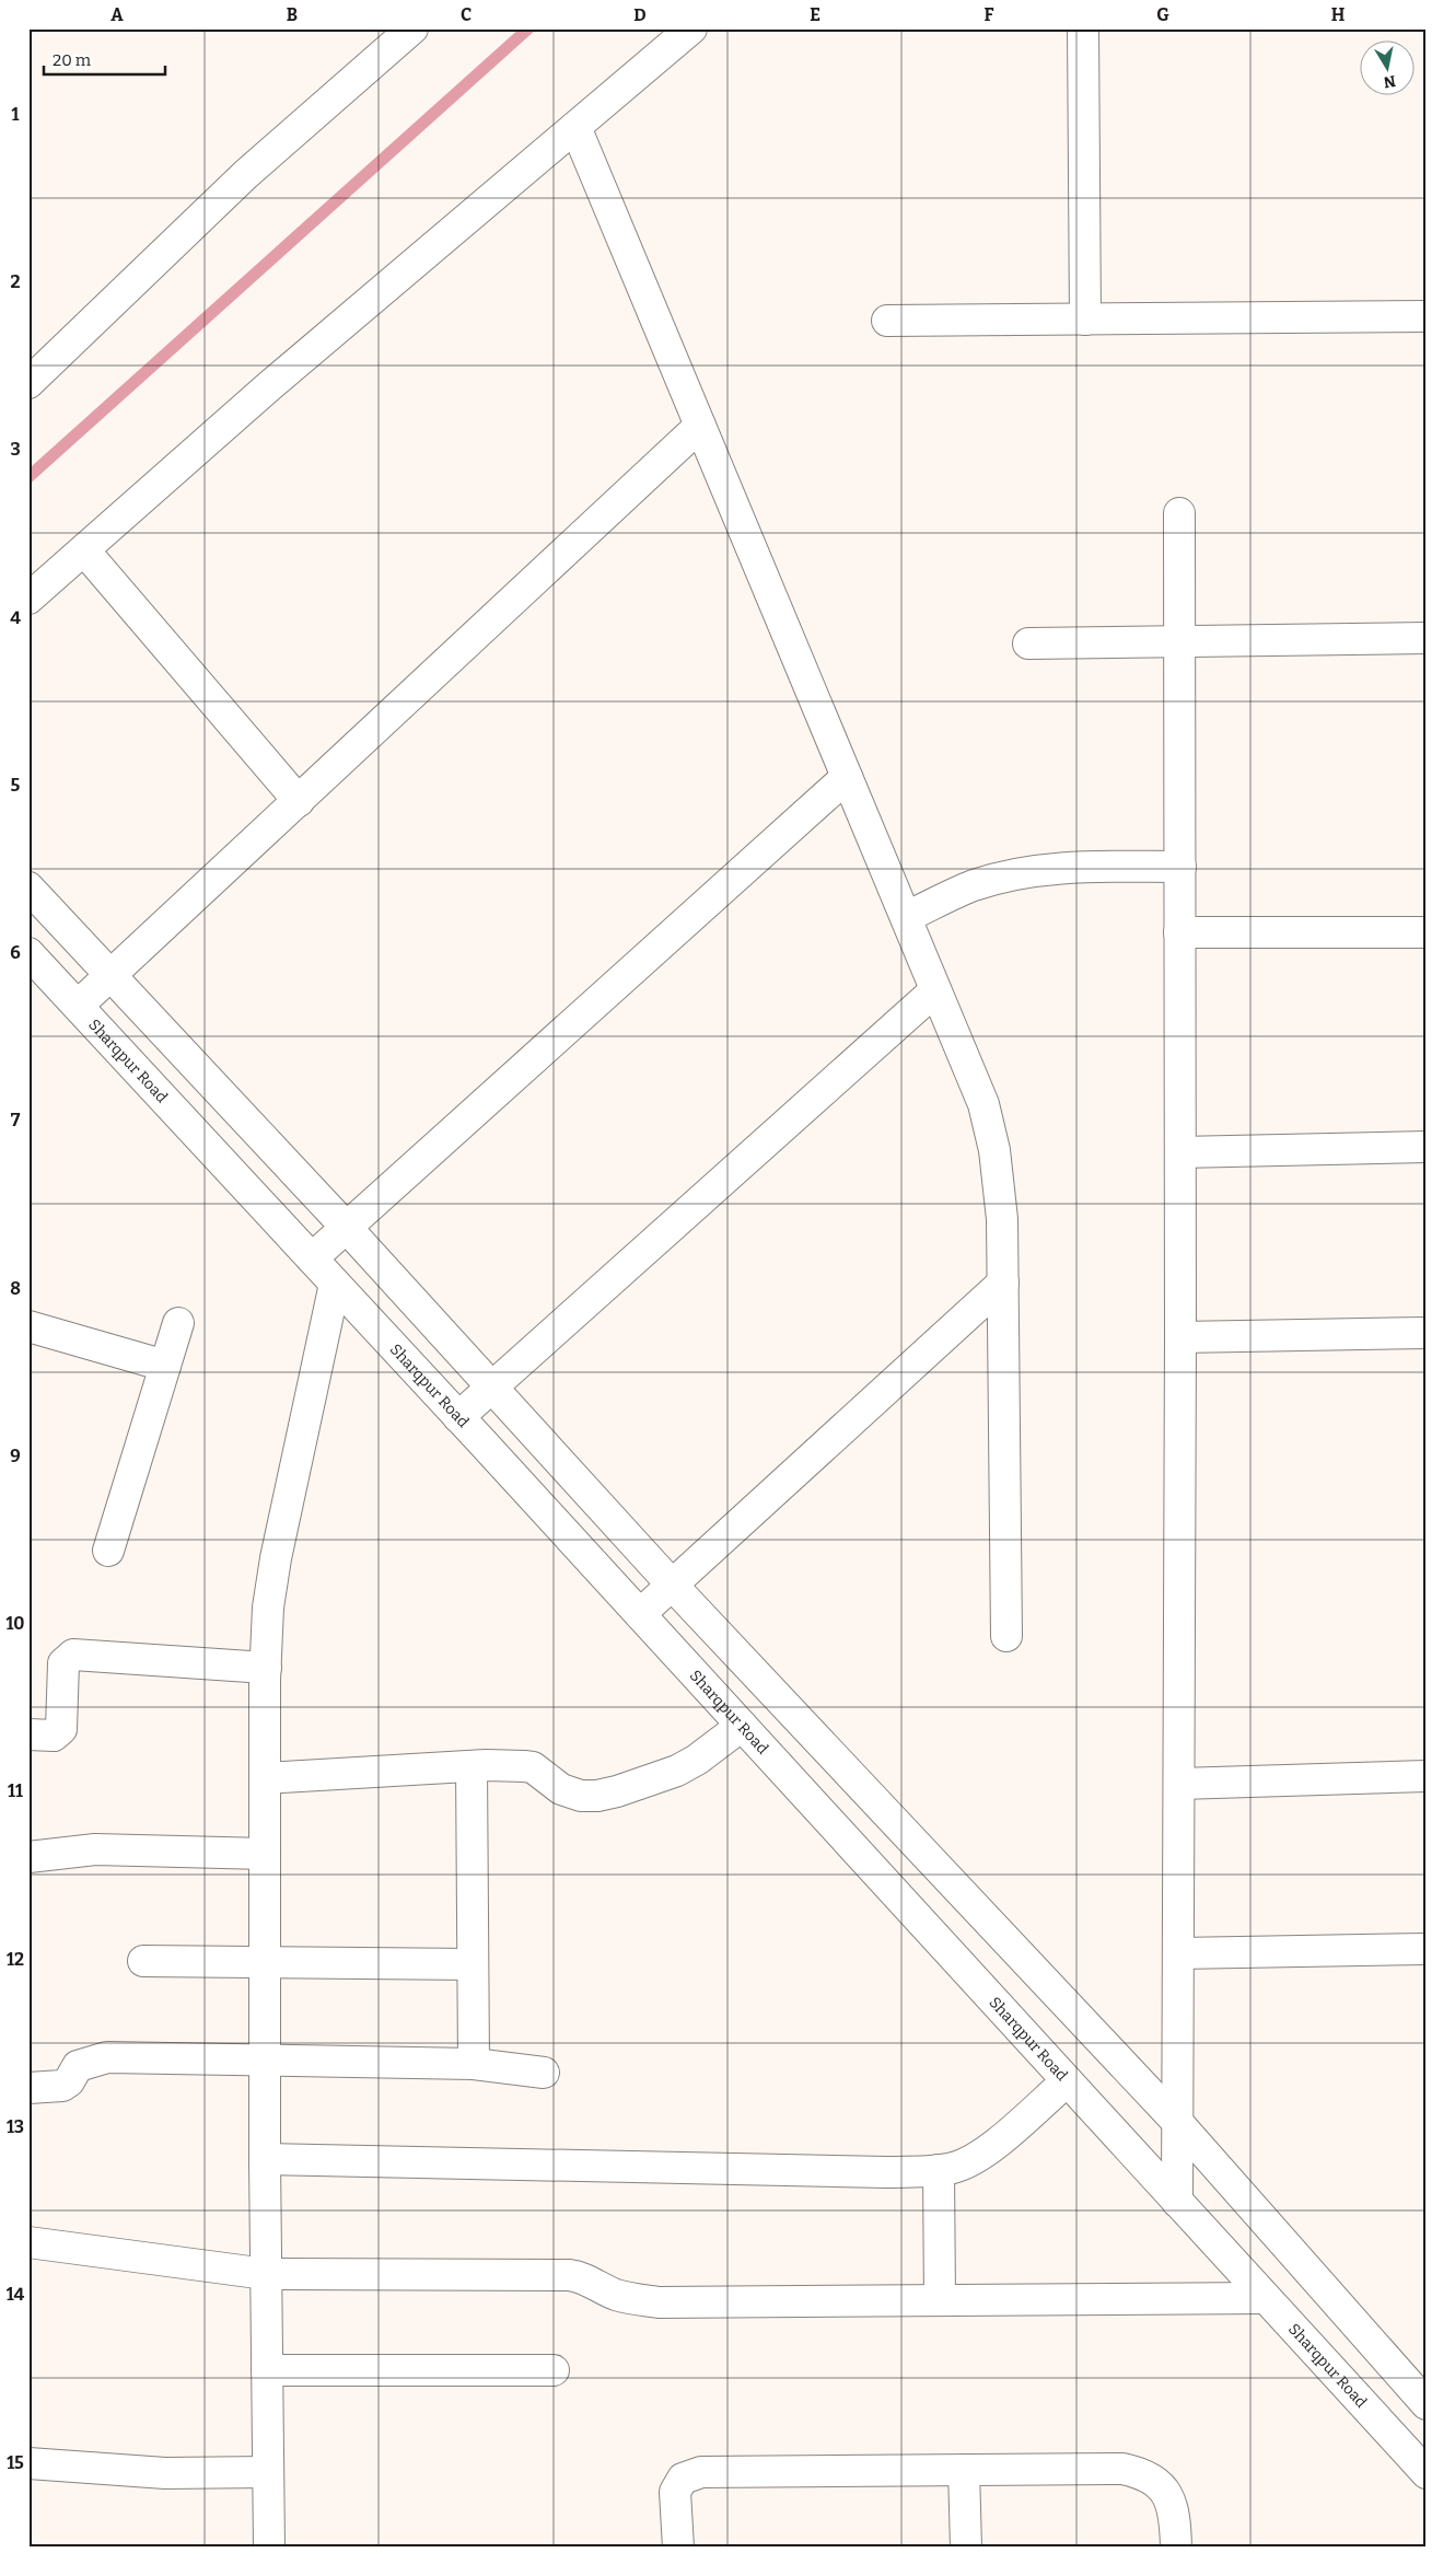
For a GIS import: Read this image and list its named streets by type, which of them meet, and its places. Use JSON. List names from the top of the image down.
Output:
{
  "streets": {
    "street": ["Sharqpur Road"]
  },
  "scale_bar": "20 m",
  "north": "bottom",
  "grid": {
    "columns": [
      "A",
      "B",
      "C",
      "D",
      "E",
      "F",
      "G",
      "H"
    ],
    "rows": [
      "1",
      "2",
      "3",
      "4",
      "5",
      "6",
      "7",
      "8",
      "9",
      "10",
      "11",
      "12",
      "13",
      "14",
      "15"
    ]
  }
}
